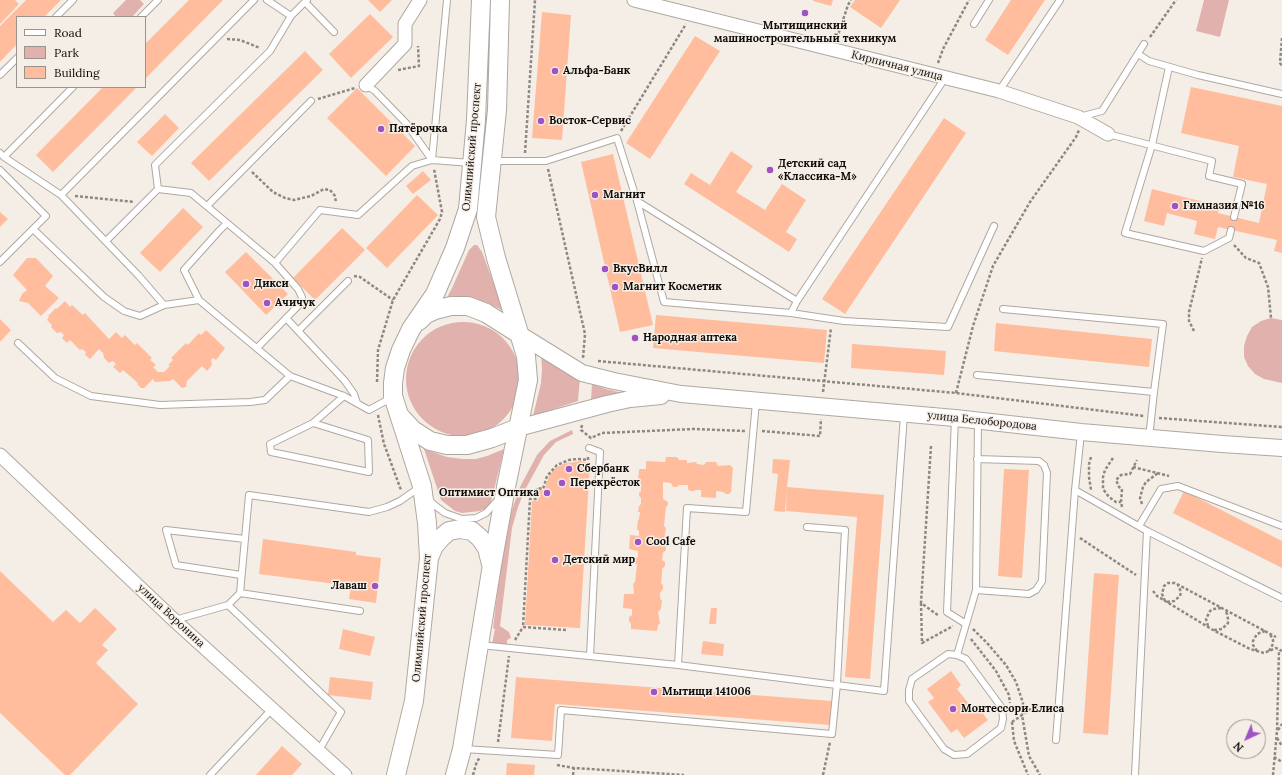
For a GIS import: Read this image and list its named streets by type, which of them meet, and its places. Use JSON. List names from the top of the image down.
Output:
{
  "streets": {
    "main road": ["Олимпийский проспект"],
    "street": ["Кирпичная улица", "улица Белобородова", "улица Воронина"]
  },
  "places": [
    "Мытищинский машиностроительный техникум",
    "Альфа-Банк",
    "Восток-Сервис",
    "Пятёрочка",
    "Детский сад «Классика-М»",
    "Магнит",
    "Гимназия №16",
    "ВкусВилл",
    "Дикси",
    "Магнит Косметик",
    "Ачичук",
    "Народная аптека",
    "Сбербанк",
    "Перекрёсток",
    "Оптимист Оптика",
    "Cool Cafe",
    "Детский мир",
    "Лаваш",
    "Мытищи 141006",
    "Монтессори Елиса"
  ],
  "legend": ["Road", "Park", "Building"],
  "north": "bottom left"
}
